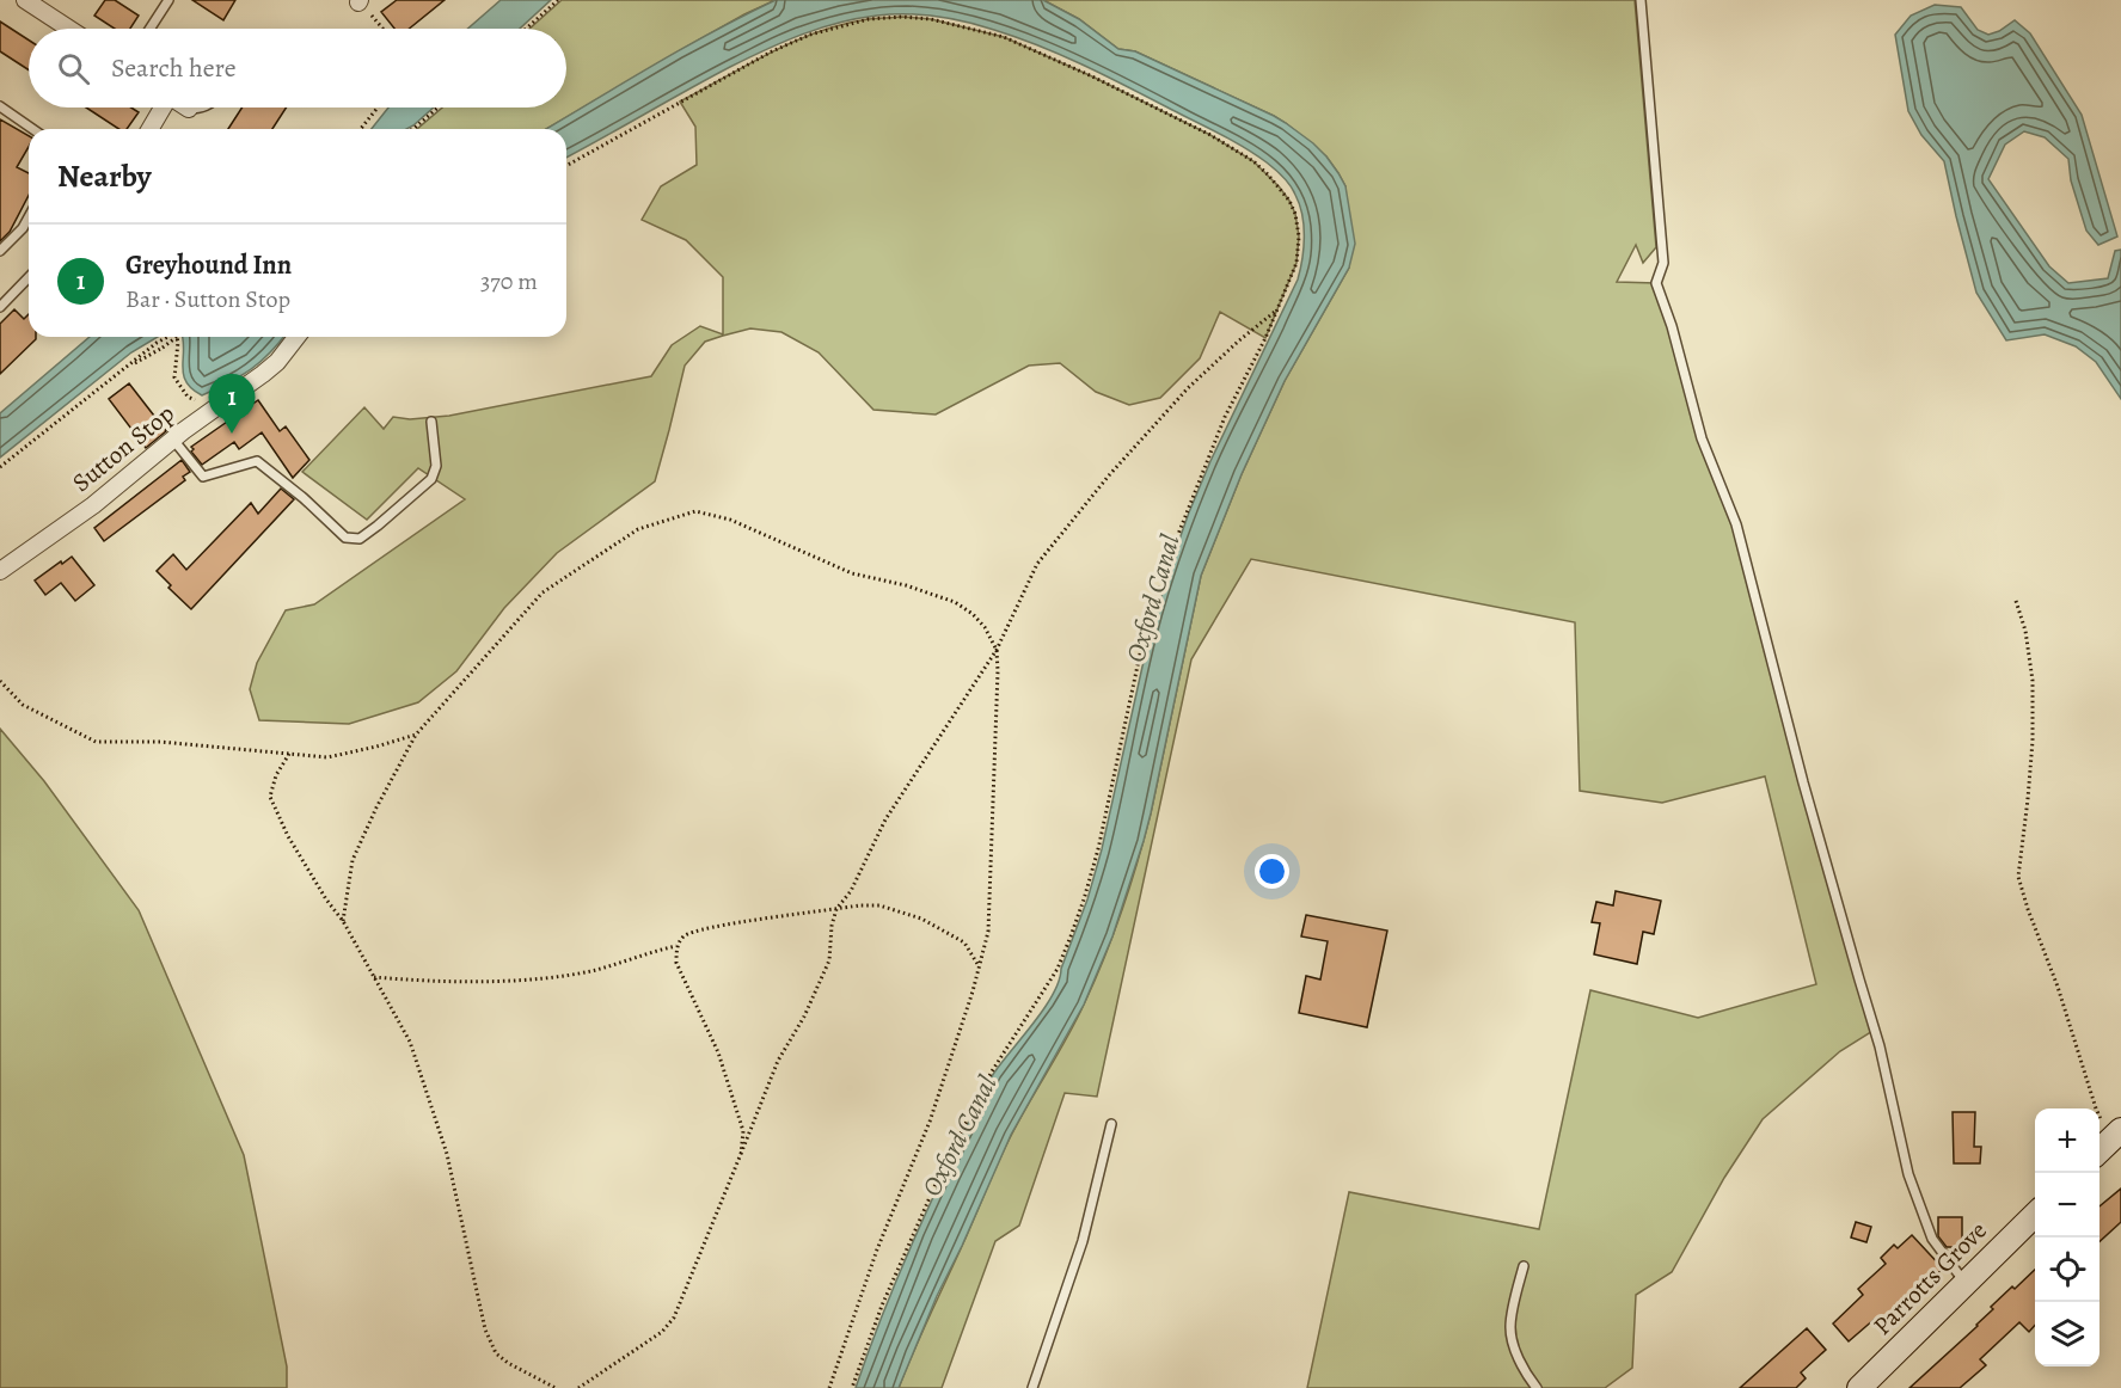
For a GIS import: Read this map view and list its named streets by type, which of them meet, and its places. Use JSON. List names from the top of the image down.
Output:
{
  "streets": {
    "main road": ["Parrotts Grove"],
    "street": ["Sutton Stop"]
  },
  "water": ["Oxford Canal"],
  "page": {
    "search": "Search here",
    "heading": "Nearby",
    "list": [
      {
        "mark": "1",
        "name": "Greyhound Inn",
        "note": "Bar · Sutton Stop",
        "value": "370 m"
      }
    ],
    "pins": "1",
    "map_buttons": ["+", "−"]
  }
}
